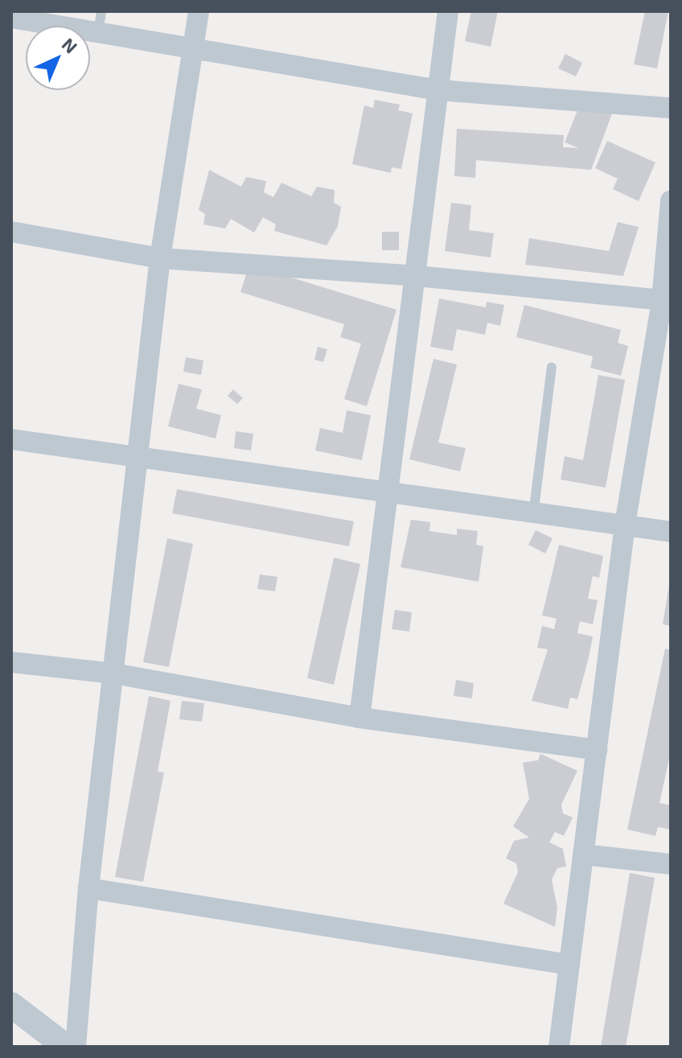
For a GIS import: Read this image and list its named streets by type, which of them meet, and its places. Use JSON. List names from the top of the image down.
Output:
{
  "north": "top right"
}
